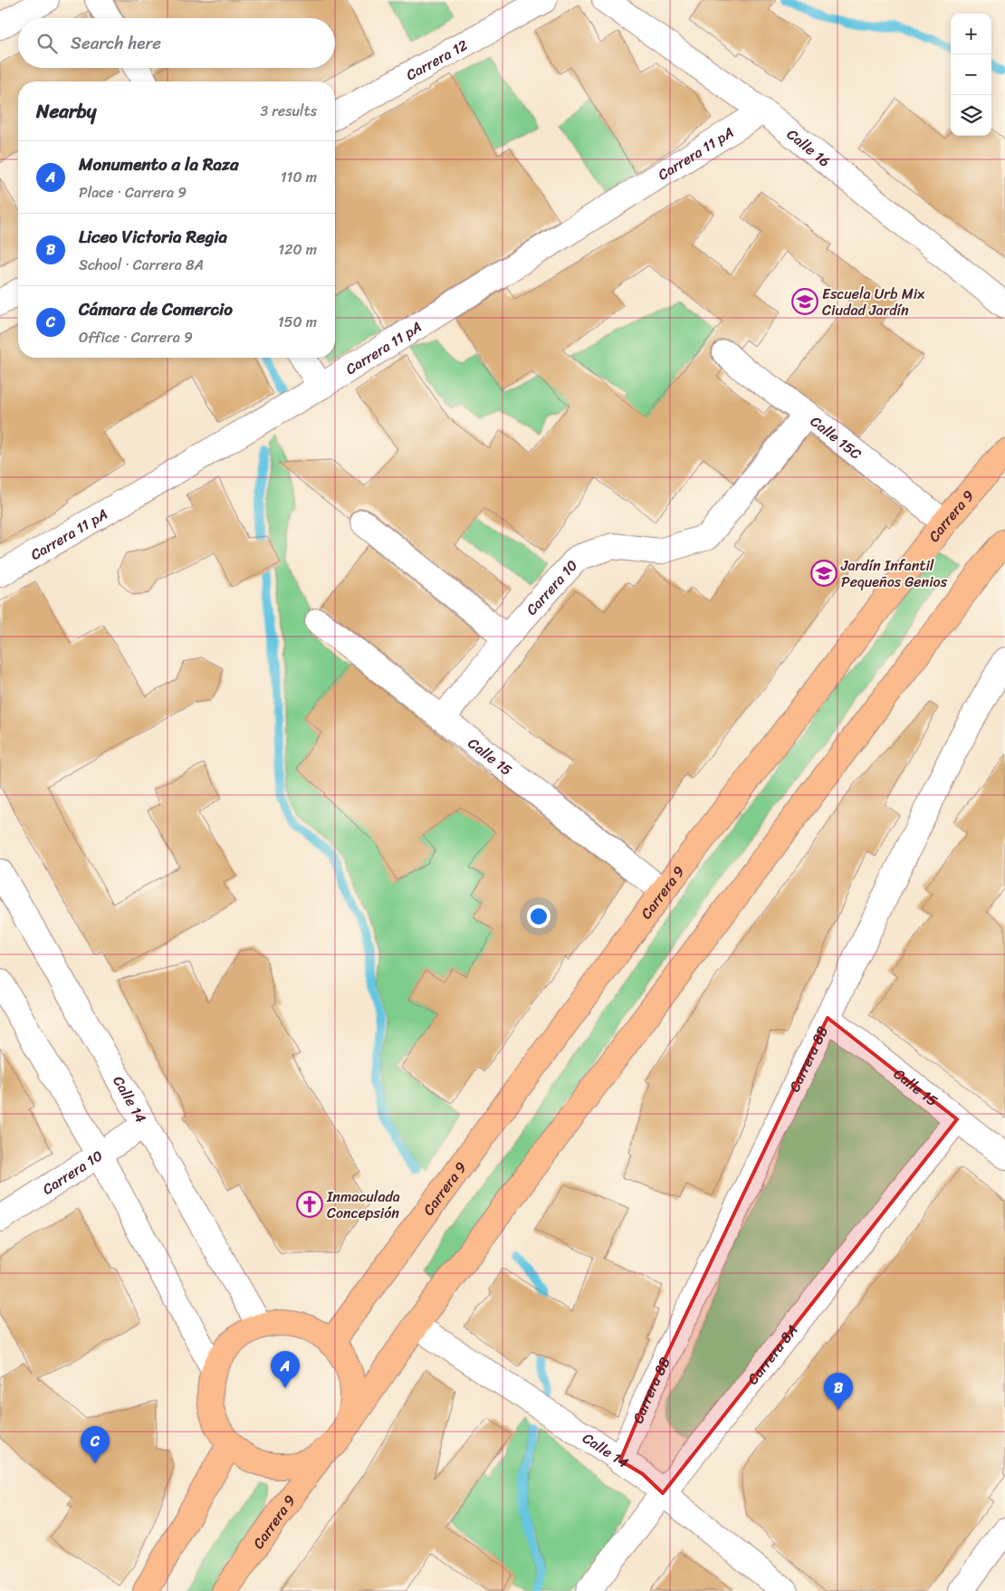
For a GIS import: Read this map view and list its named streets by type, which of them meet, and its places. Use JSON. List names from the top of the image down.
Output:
{
  "streets": {
    "main road": ["Carrera 9"],
    "street": [
      "Carrera 12",
      "Calle 16",
      "Carrera 11 pA",
      "Calle 15C",
      "Carrera 10",
      "Calle 15",
      "Carrera 8B",
      "Calle 14",
      "Carrera 8A"
    ]
  },
  "crossings": [
    ["Calle 16", "Carrera 11 pA"],
    ["Calle 15C", "Carrera 9"],
    ["Calle 15C", "Carrera 10"],
    ["Carrera 9", "Calle 15"],
    ["Carrera 9", "Calle 14"],
    ["Carrera 10", "Calle 15"],
    ["Carrera 10", "Calle 14"],
    ["Calle 15", "Carrera 8B"],
    ["Calle 15", "Carrera 8A"],
    ["Carrera 8B", "Calle 14"],
    ["Calle 14", "Carrera 8A"]
  ],
  "places": {
    "school or university": ["Escuela Urb Mix Ciudad Jardín", "Jardín Infantil Pequeños Genios"],
    "church": ["Inmaculada Concepsión"]
  },
  "page": {
    "map_buttons": ["+", "−"],
    "search": "Search here",
    "heading": ["Nearby", "3 results"],
    "list": [
      {
        "mark": "A",
        "name": "Monumento a la Raza",
        "note": "Place · Carrera 9",
        "value": "110 m"
      },
      {
        "mark": "B",
        "name": "Liceo Victoria Regia",
        "note": "School · Carrera 8A",
        "value": "120 m"
      },
      {
        "mark": "C",
        "name": "Cámara de Comercio",
        "note": "Office · Carrera 9",
        "value": "150 m"
      }
    ],
    "pins": ["A", "B", "C"]
  }
}
